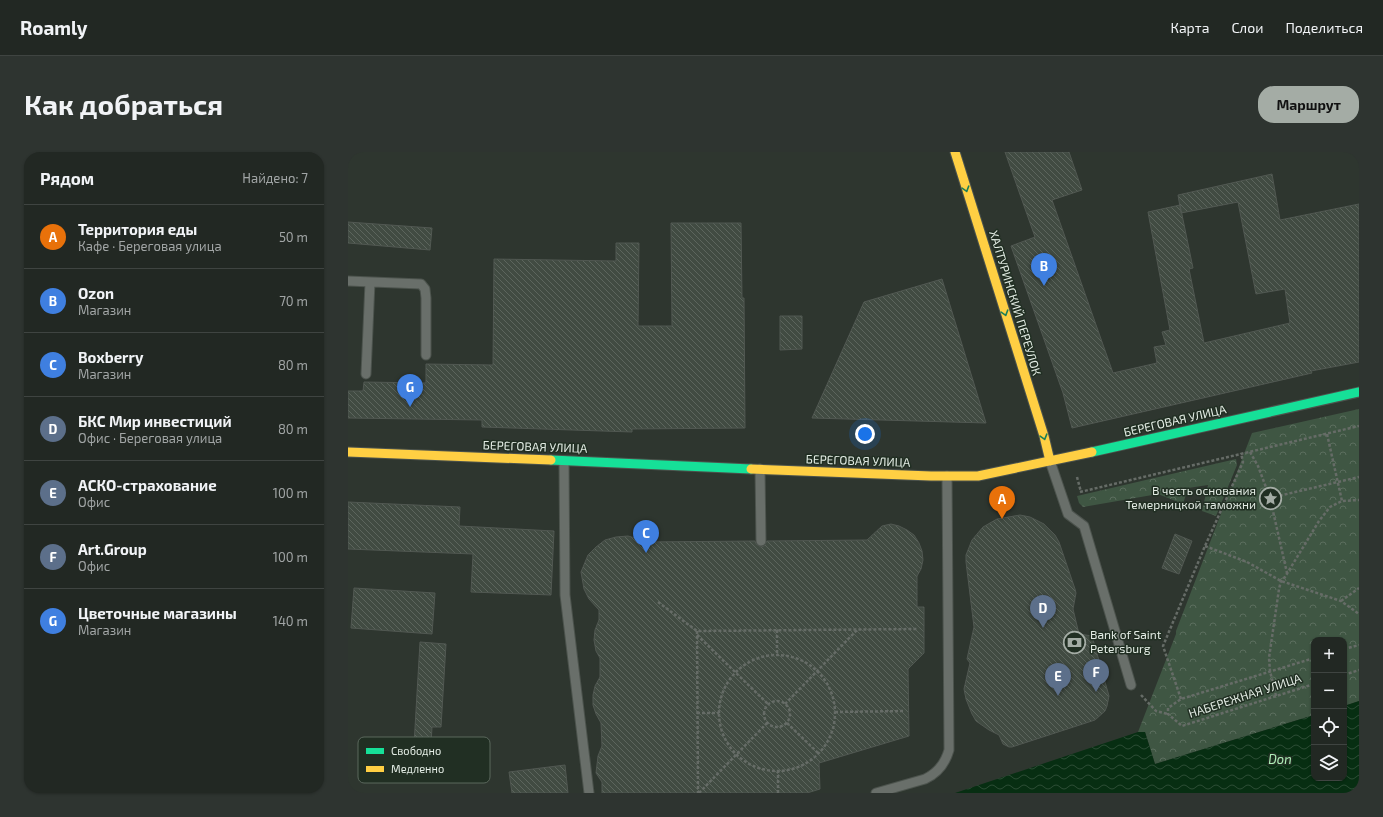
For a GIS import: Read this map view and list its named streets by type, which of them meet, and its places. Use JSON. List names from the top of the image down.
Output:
{
  "streets": {
    "main road": ["ХАЛТУРИНСКИЙ ПЕРЕУЛОК", "БЕРЕГОВАЯ УЛИЦА"],
    "path": ["НАБЕРЕЖНАЯ УЛИЦА"]
  },
  "crossings": [
    ["ХАЛТУРИНСКИЙ ПЕРЕУЛОК", "БЕРЕГОВАЯ УЛИЦА"]
  ],
  "one_way": ["ХАЛТУРИНСКИЙ ПЕРЕУЛОК"],
  "water": ["Don"],
  "places": {
    "place": ["В честь основания Темерницкой таможни"],
    "bank": ["Bank of Saint Petersburg"]
  },
  "legend": ["Свободно", "Медленно"],
  "page": {
    "header": "Roamly",
    "nav": ["Карта", "Слои", "Поделиться"],
    "buttons": "Маршрут",
    "title": "Как добраться",
    "heading": ["Рядом", "Найдено: 7"],
    "list": [
      {
        "mark": "A",
        "name": "Территория еды",
        "note": "Кафе · Береговая улица",
        "value": "50 m"
      },
      {
        "mark": "B",
        "name": "Ozon",
        "note": "Магазин",
        "value": "70 m"
      },
      {
        "mark": "C",
        "name": "Boxberry",
        "note": "Магазин",
        "value": "80 m"
      },
      {
        "mark": "D",
        "name": "БКС Мир инвестиций",
        "note": "Офис · Береговая улица",
        "value": "80 m"
      },
      {
        "mark": "E",
        "name": "АСКО-страхование",
        "note": "Офис",
        "value": "100 m"
      },
      {
        "mark": "F",
        "name": "Art.Group",
        "note": "Офис",
        "value": "100 m"
      },
      {
        "mark": "G",
        "name": "Цветочные магазины",
        "note": "Магазин",
        "value": "140 m"
      }
    ],
    "pins": [
      "B",
      "G",
      "A",
      "C",
      "D",
      "F",
      "E"
    ],
    "map_buttons": ["+", "−"]
  }
}
